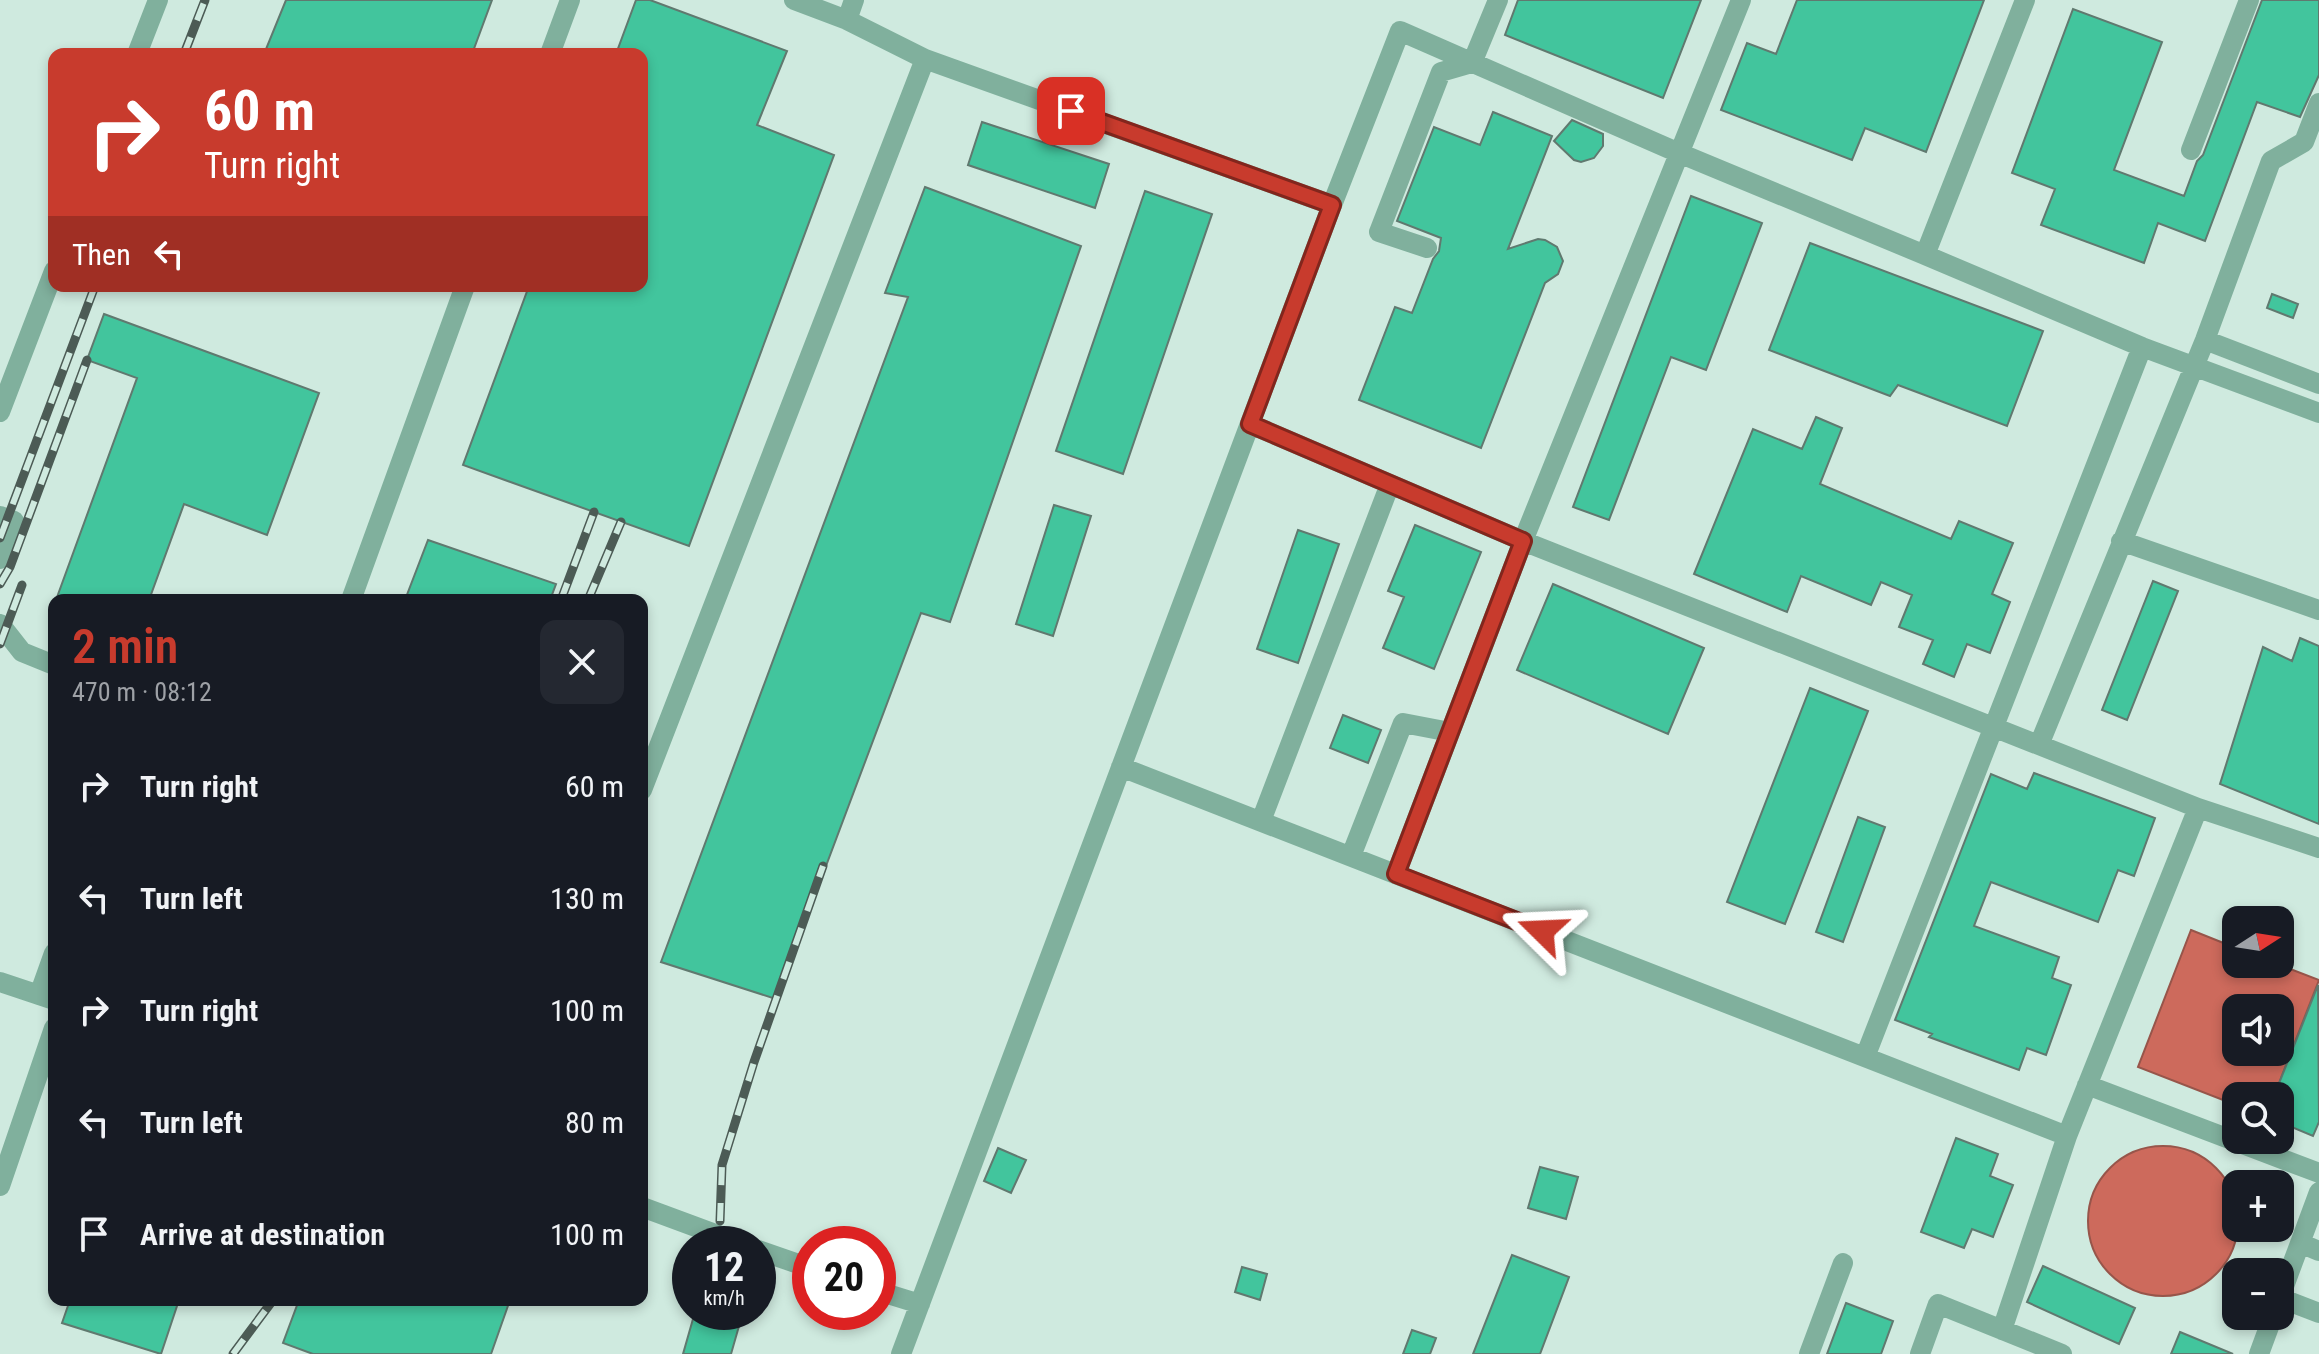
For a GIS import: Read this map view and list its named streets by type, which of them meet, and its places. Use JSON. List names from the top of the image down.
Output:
{
  "north": "right",
  "page": {
    "turn": ["60 m", "Turn right"],
    "then": "Then",
    "heading": ["2 min", "470 m · 08:12"],
    "list": [
      {
        "name": "Turn right",
        "value": "60 m"
      },
      {
        "name": "Turn left",
        "value": "130 m"
      },
      {
        "name": "Turn right",
        "value": "100 m"
      },
      {
        "name": "Turn left",
        "value": "80 m"
      },
      {
        "name": "Arrive at destination",
        "value": "100 m"
      }
    ],
    "map_buttons": ["+", "−"],
    "speed": "12 km/h",
    "limit": "20"
  }
}
